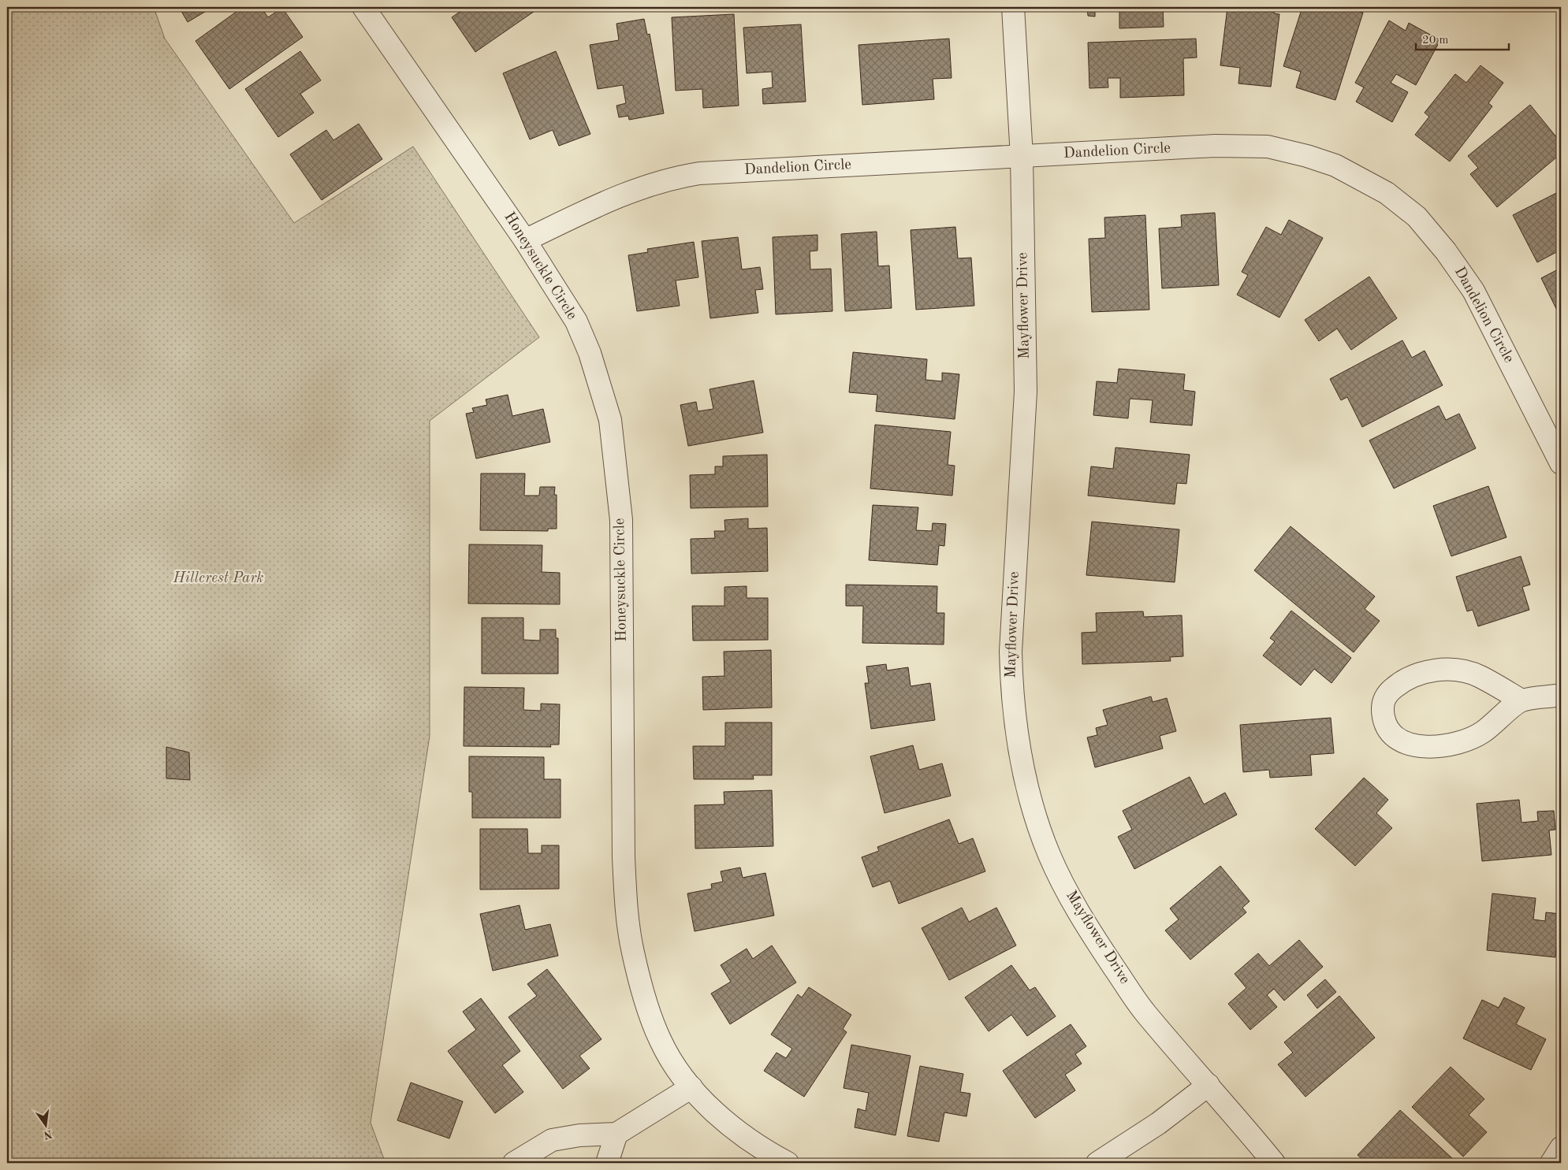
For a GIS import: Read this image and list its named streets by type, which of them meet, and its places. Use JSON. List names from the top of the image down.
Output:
{
  "streets": {
    "street": ["Dandelion Circle", "Honeysuckle Circle", "Mayflower Drive"]
  },
  "crossings": [
    ["Dandelion Circle", "Honeysuckle Circle"],
    ["Dandelion Circle", "Mayflower Drive"]
  ],
  "parks": ["Hillcrest Park"],
  "scale_bar": "20 m",
  "north": "bottom"
}
